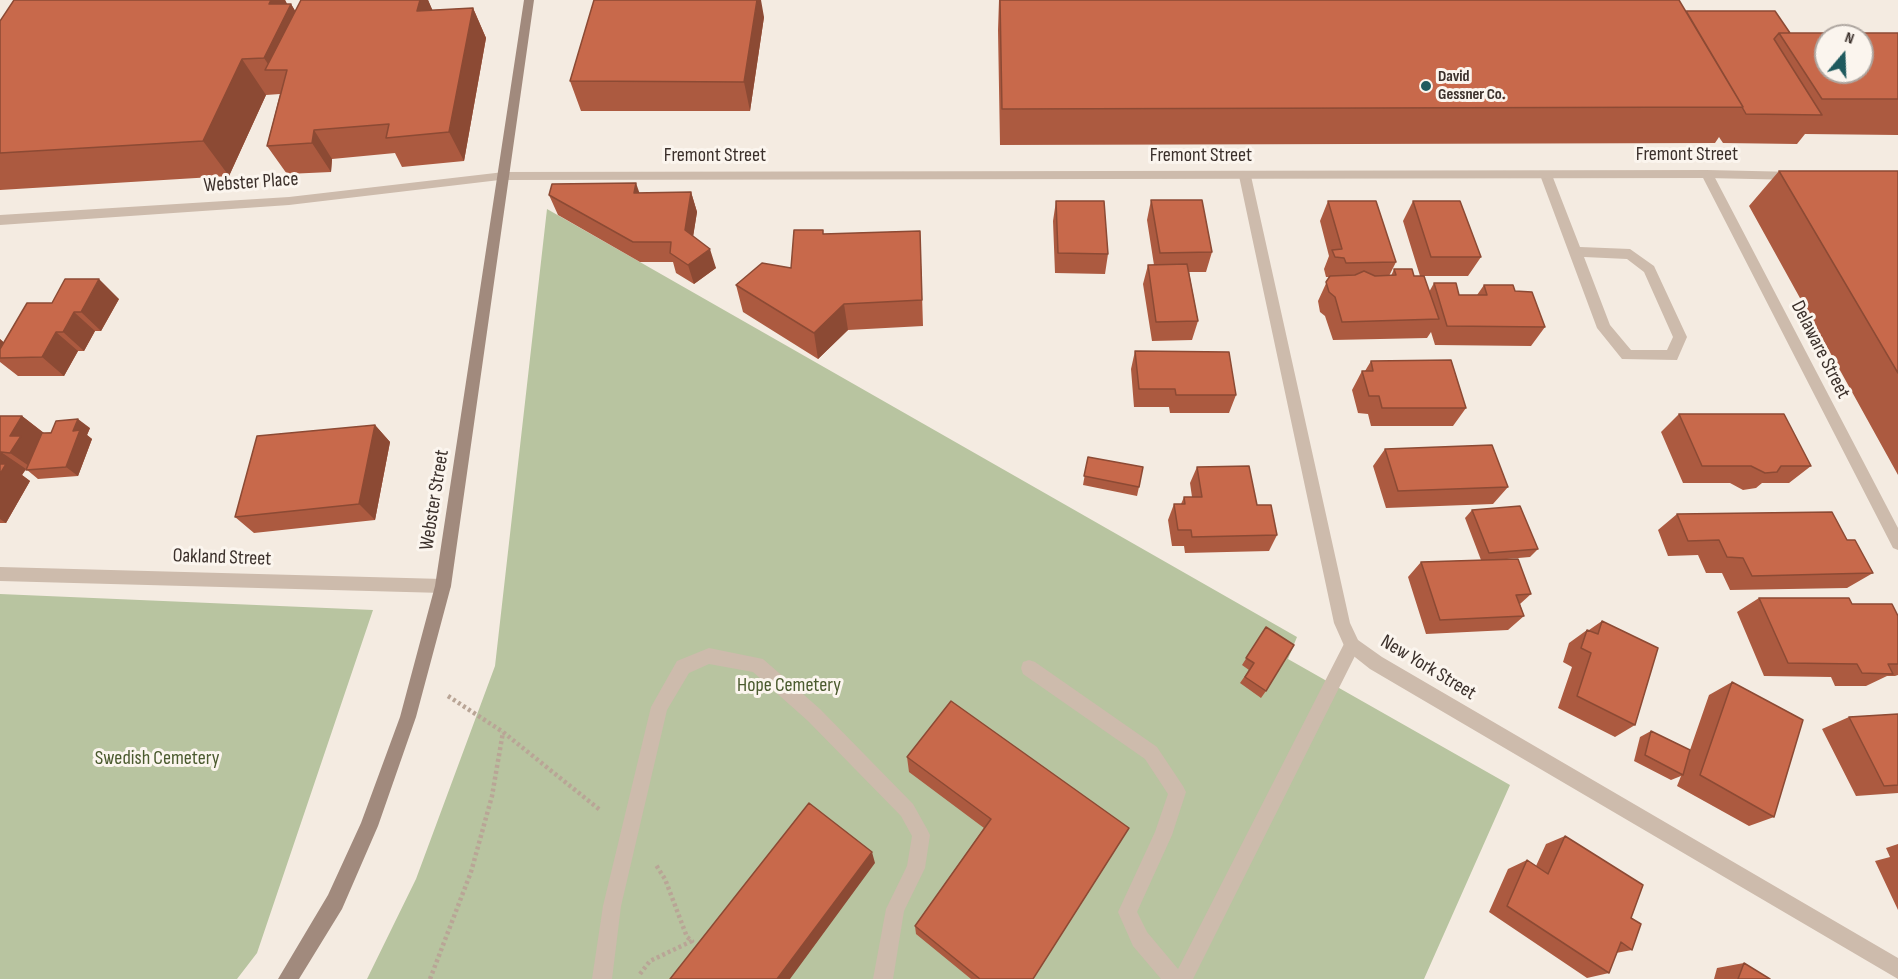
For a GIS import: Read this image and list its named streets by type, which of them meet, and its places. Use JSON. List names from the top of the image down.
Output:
{
  "streets": {
    "main road": ["Webster Street"],
    "street": [
      "Fremont Street",
      "Webster Place",
      "Delaware Street",
      "Oakland Street",
      "New York Street"
    ]
  },
  "crossings": [
    ["Fremont Street", "Webster Place"],
    ["Fremont Street", "Delaware Street"],
    ["Fremont Street", "Webster Street"],
    ["Fremont Street", "New York Street"],
    ["Webster Place", "Webster Street"],
    ["Webster Street", "Oakland Street"]
  ],
  "parks": ["Hope Cemetery", "Swedish Cemetery"],
  "places": ["David Gessner Co."],
  "north": "top"
}
